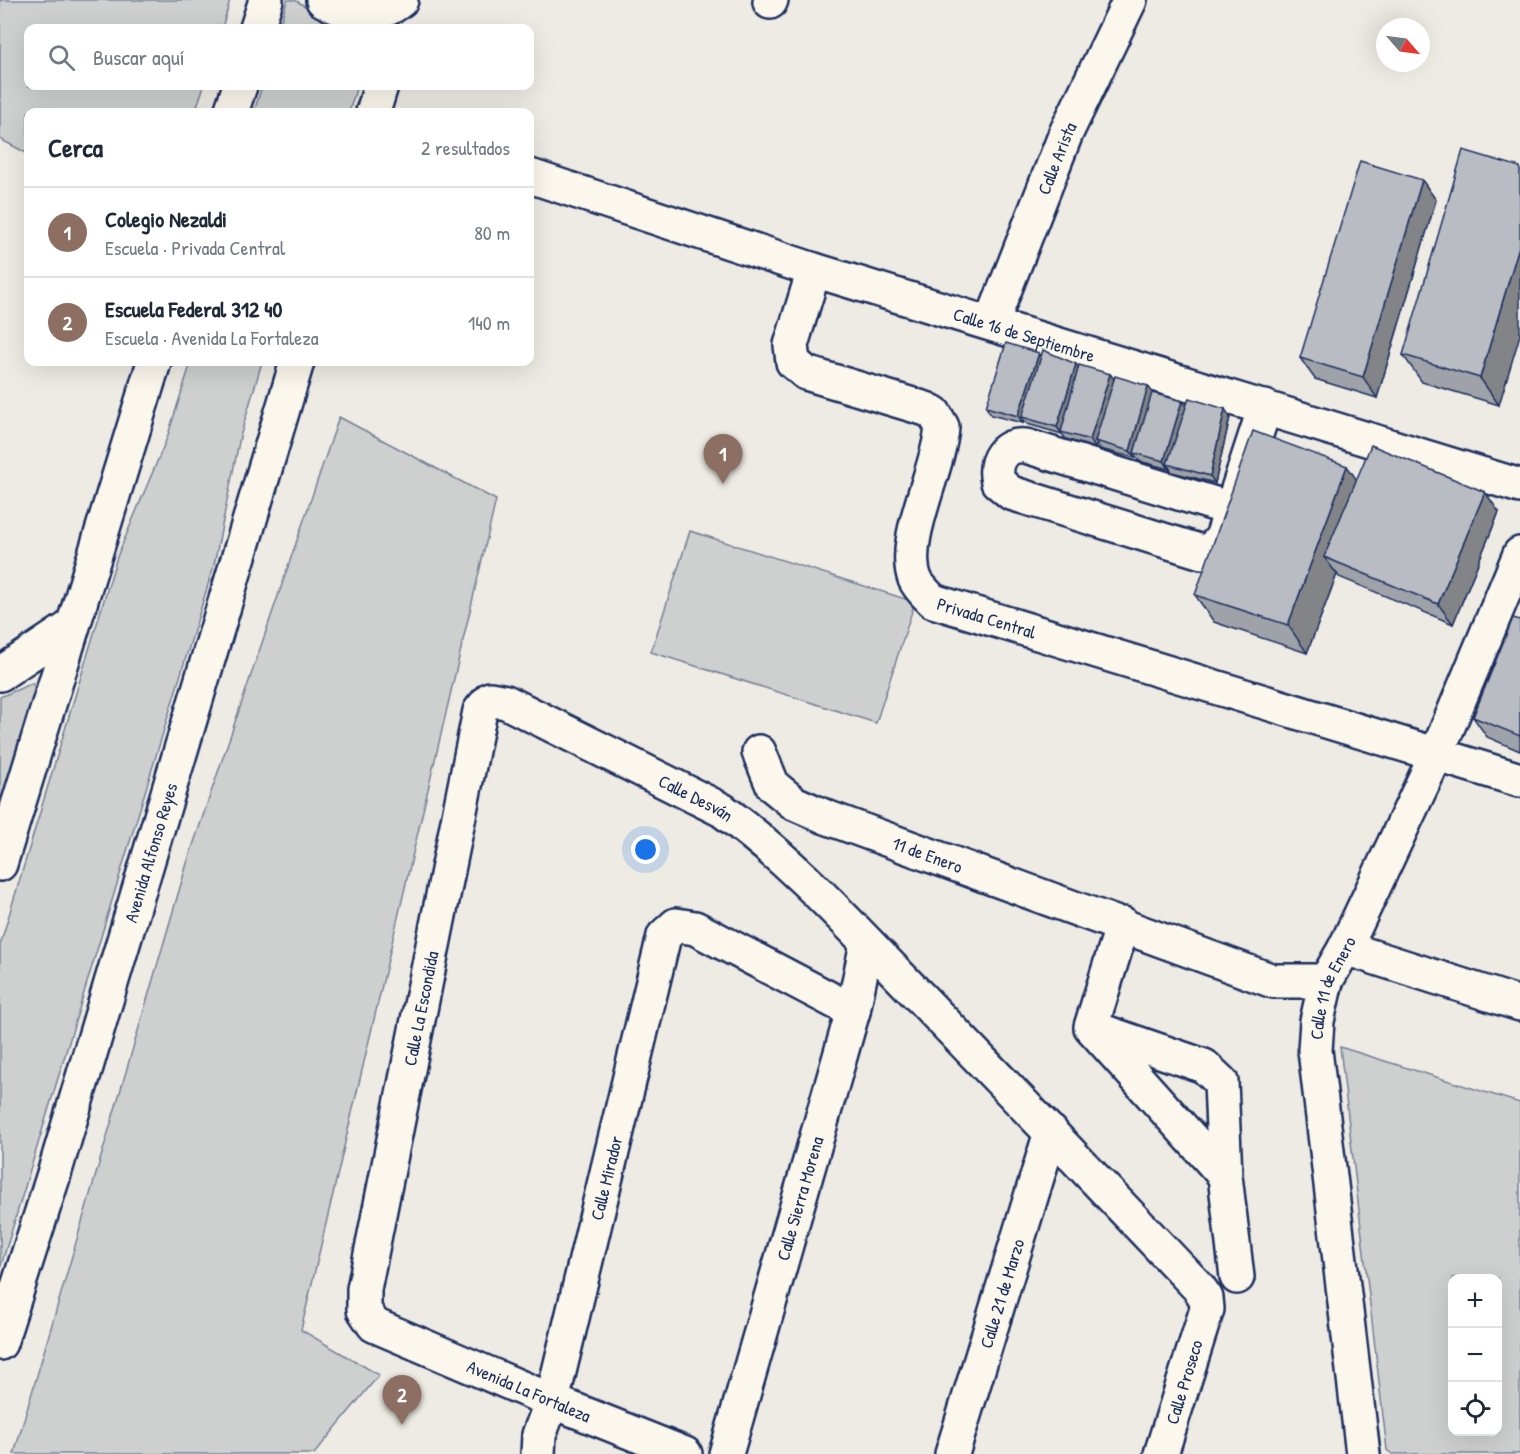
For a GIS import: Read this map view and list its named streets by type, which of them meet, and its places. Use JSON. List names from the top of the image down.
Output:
{
  "streets": {
    "street": [
      "Calle Arista",
      "Calle 16 de Septiembre",
      "Privada Central",
      "Calle Desván",
      "Avenida Alfonso Reyes",
      "11 de Enero",
      "Calle 11 de Enero",
      "Calle La Escondida",
      "Calle Mirador",
      "Calle Sierra Morena",
      "Calle 21 de Marzo",
      "Calle Proseco",
      "Avenida La Fortaleza"
    ]
  },
  "crossings": [
    ["Calle Arista", "Calle 16 de Septiembre"],
    ["Calle 16 de Septiembre", "Privada Central"],
    ["Privada Central", "Calle 11 de Enero"],
    ["Calle Desván", "Calle La Escondida"],
    ["Calle Desván", "Calle Sierra Morena"],
    ["Calle Desván", "Calle 21 de Marzo"],
    ["Calle Desván", "Calle Proseco"],
    ["11 de Enero", "Calle 11 de Enero"],
    ["Calle La Escondida", "Avenida La Fortaleza"],
    ["Calle Mirador", "Calle Sierra Morena"],
    ["Calle Mirador", "Avenida La Fortaleza"]
  ],
  "north": "bottom right",
  "page": {
    "search": "Buscar aquí",
    "heading": ["Cerca", "2 resultados"],
    "list": [
      {
        "mark": "1",
        "name": "Colegio Nezaldi",
        "note": "Escuela · Privada Central",
        "value": "80 m"
      },
      {
        "mark": "2",
        "name": "Escuela Federal 312 40",
        "note": "Escuela · Avenida La Fortaleza",
        "value": "140 m"
      }
    ],
    "pins": ["1", "2"],
    "map_buttons": ["+", "−"]
  }
}
